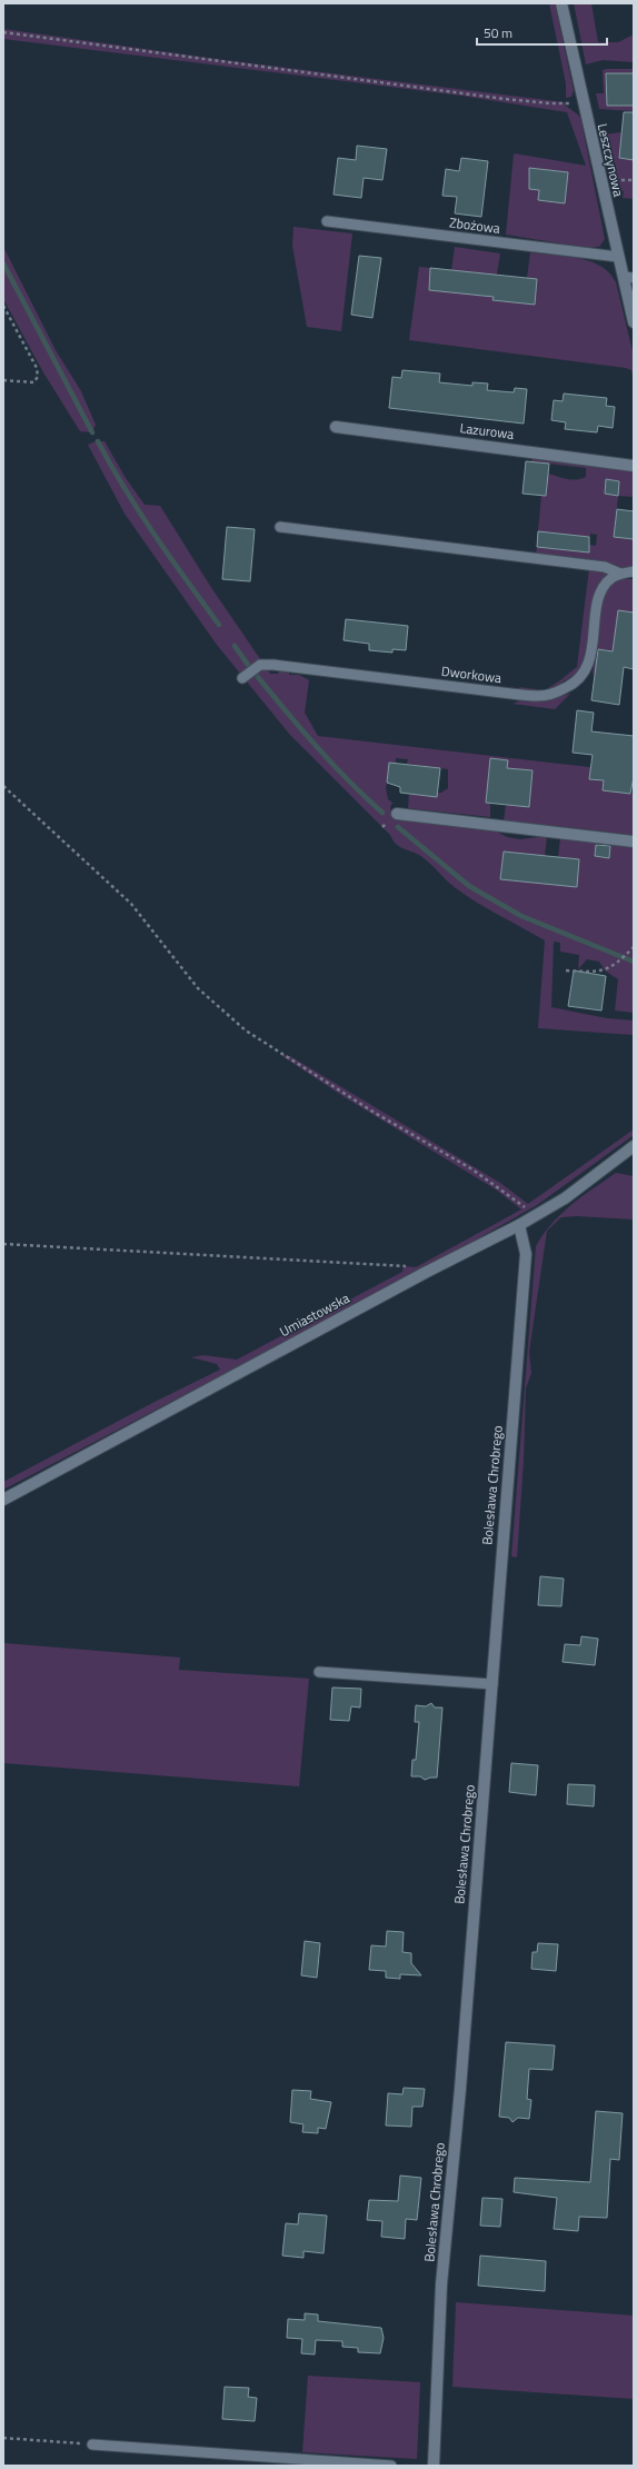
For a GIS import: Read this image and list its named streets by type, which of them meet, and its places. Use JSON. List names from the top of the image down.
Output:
{
  "streets": {
    "street": [
      "Leszczynowa",
      "Lazurowa",
      "Umiastowska",
      "Bolesława Chrobrego"
    ],
    "lane": ["Zbożowa", "Dworkowa"]
  },
  "crossings": [
    ["Leszczynowa", "Zbożowa"],
    ["Umiastowska", "Bolesława Chrobrego"]
  ],
  "scale_bar": "50 m"
}
